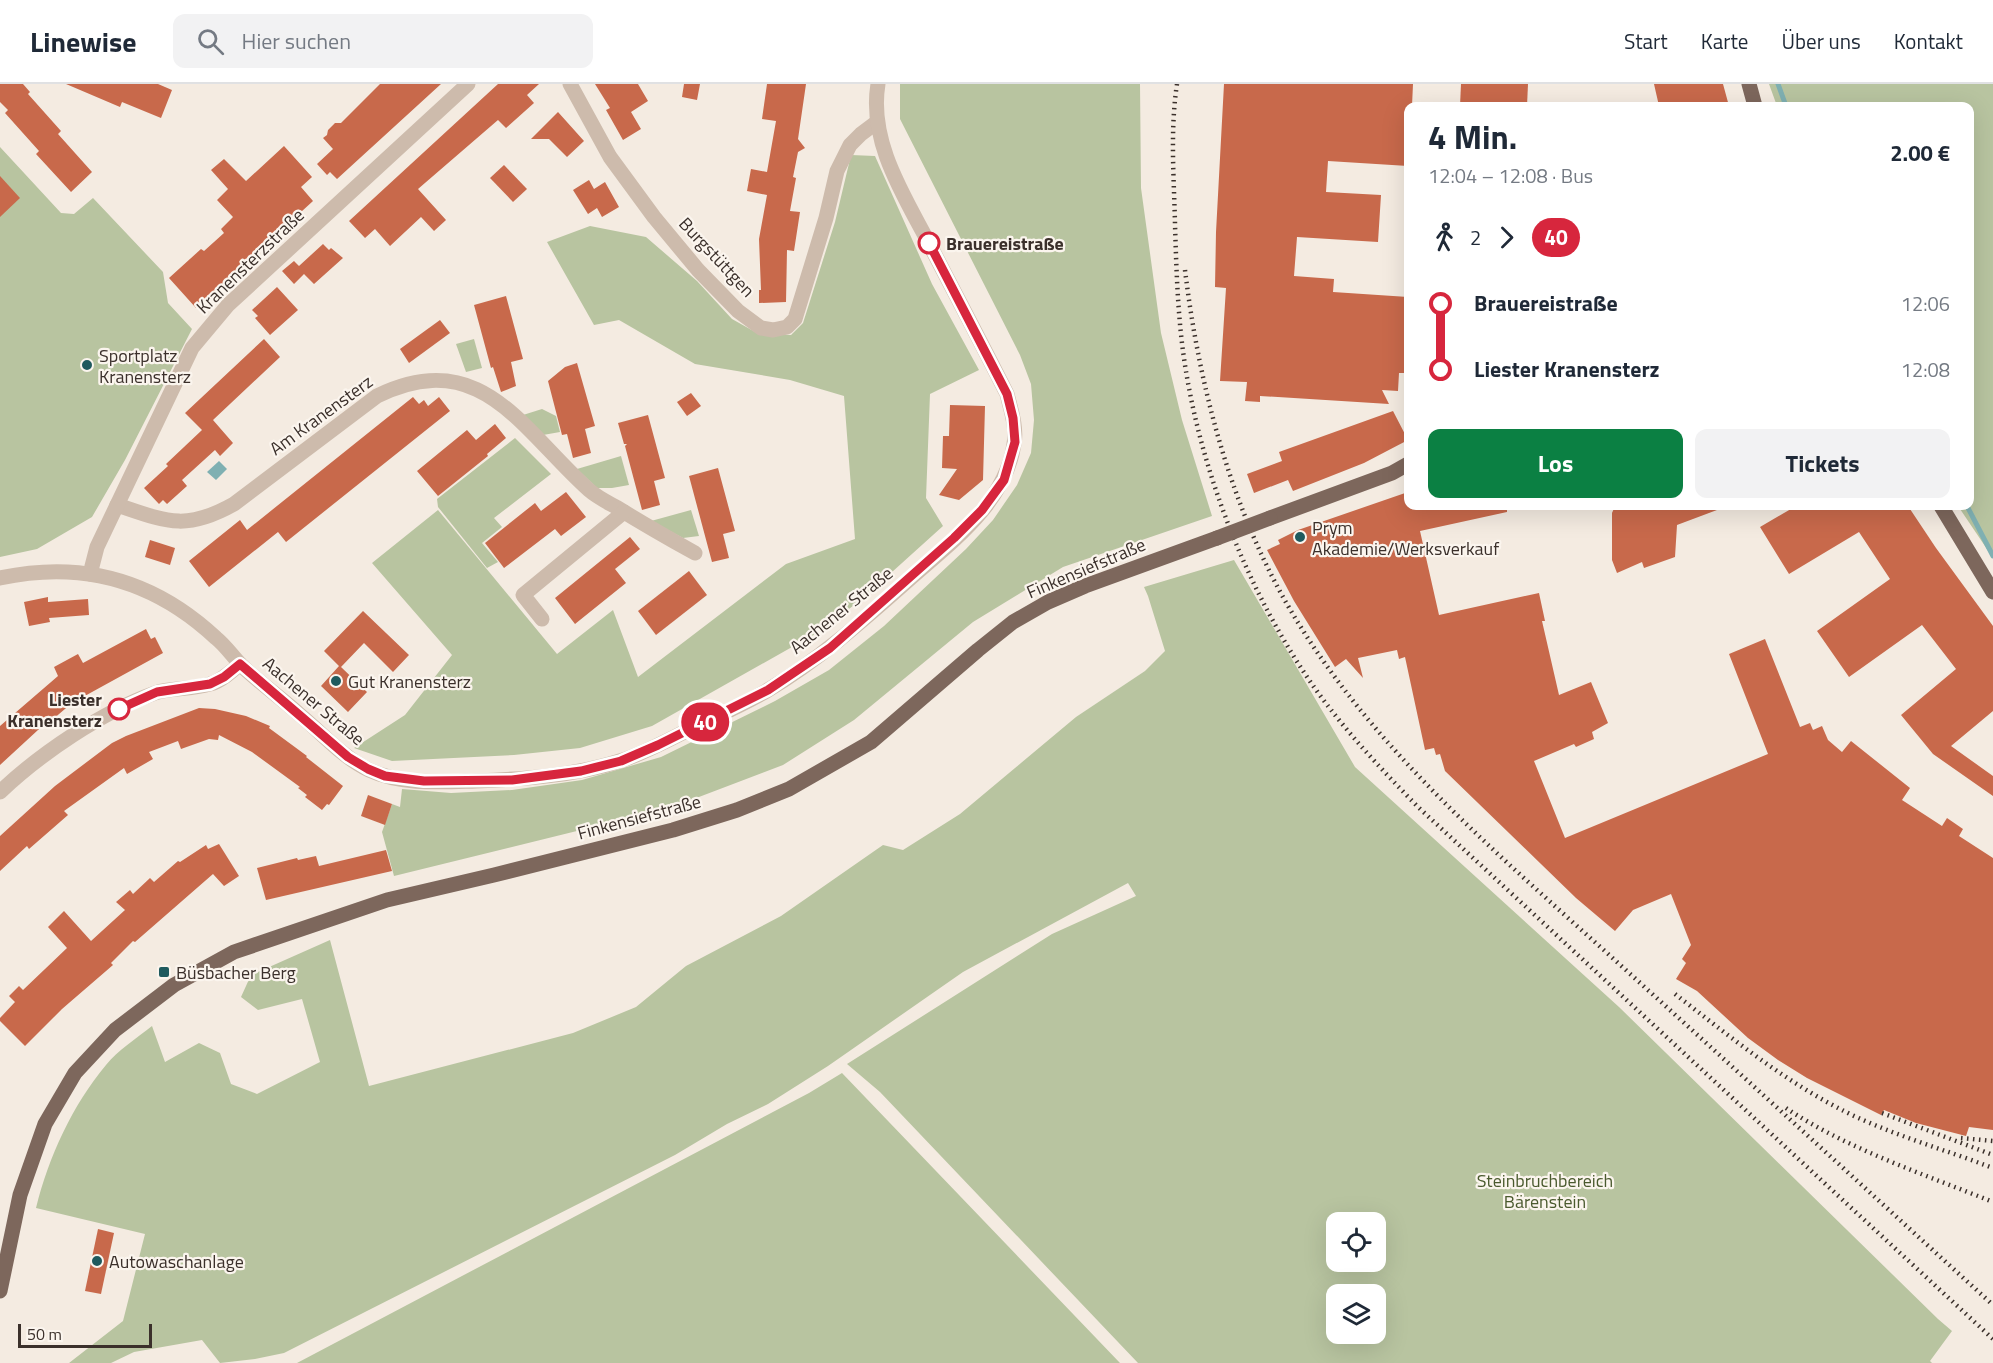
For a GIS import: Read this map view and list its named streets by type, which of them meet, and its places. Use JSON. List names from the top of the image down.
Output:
{
  "streets": {
    "main road": ["Finkensiefstraße"],
    "street": [
      "Burgstüttgen",
      "Kranensterzstraße",
      "Am Kranensterz",
      "Aachener Straße"
    ]
  },
  "crossings": [
    ["Burgstüttgen", "Aachener Straße"],
    ["Kranensterzstraße", "Am Kranensterz"],
    ["Kranensterzstraße", "Aachener Straße"]
  ],
  "parks": ["Steinbruchbereich Bärenstein"],
  "places": {
    "other": [
      "Brauereistraße",
      "Sportplatz Kranensterz",
      "Prym Akademie/Werksverkauf",
      "Gut Kranensterz",
      "Liester Kranensterz",
      "Autowaschanlage"
    ],
    "transit": ["Büsbacher Berg"]
  },
  "lines": ["bus line 40"],
  "scale_bar": "50 m",
  "page": {
    "header": "Linewise",
    "search": "Hier suchen",
    "nav": [
      "Start",
      "Karte",
      "Über uns",
      "Kontakt"
    ],
    "on_map": "40",
    "heading": ["4 Min.", "12:04 – 12:08 · Bus", "2.00 €"],
    "legs": ["2", "40"],
    "list": [
      {
        "name": "Brauereistraße",
        "value": "12:06"
      },
      {
        "name": "Liester Kranensterz",
        "value": "12:08"
      }
    ],
    "buttons": ["Los", "Tickets"],
    "scale": "50 m"
  }
}
